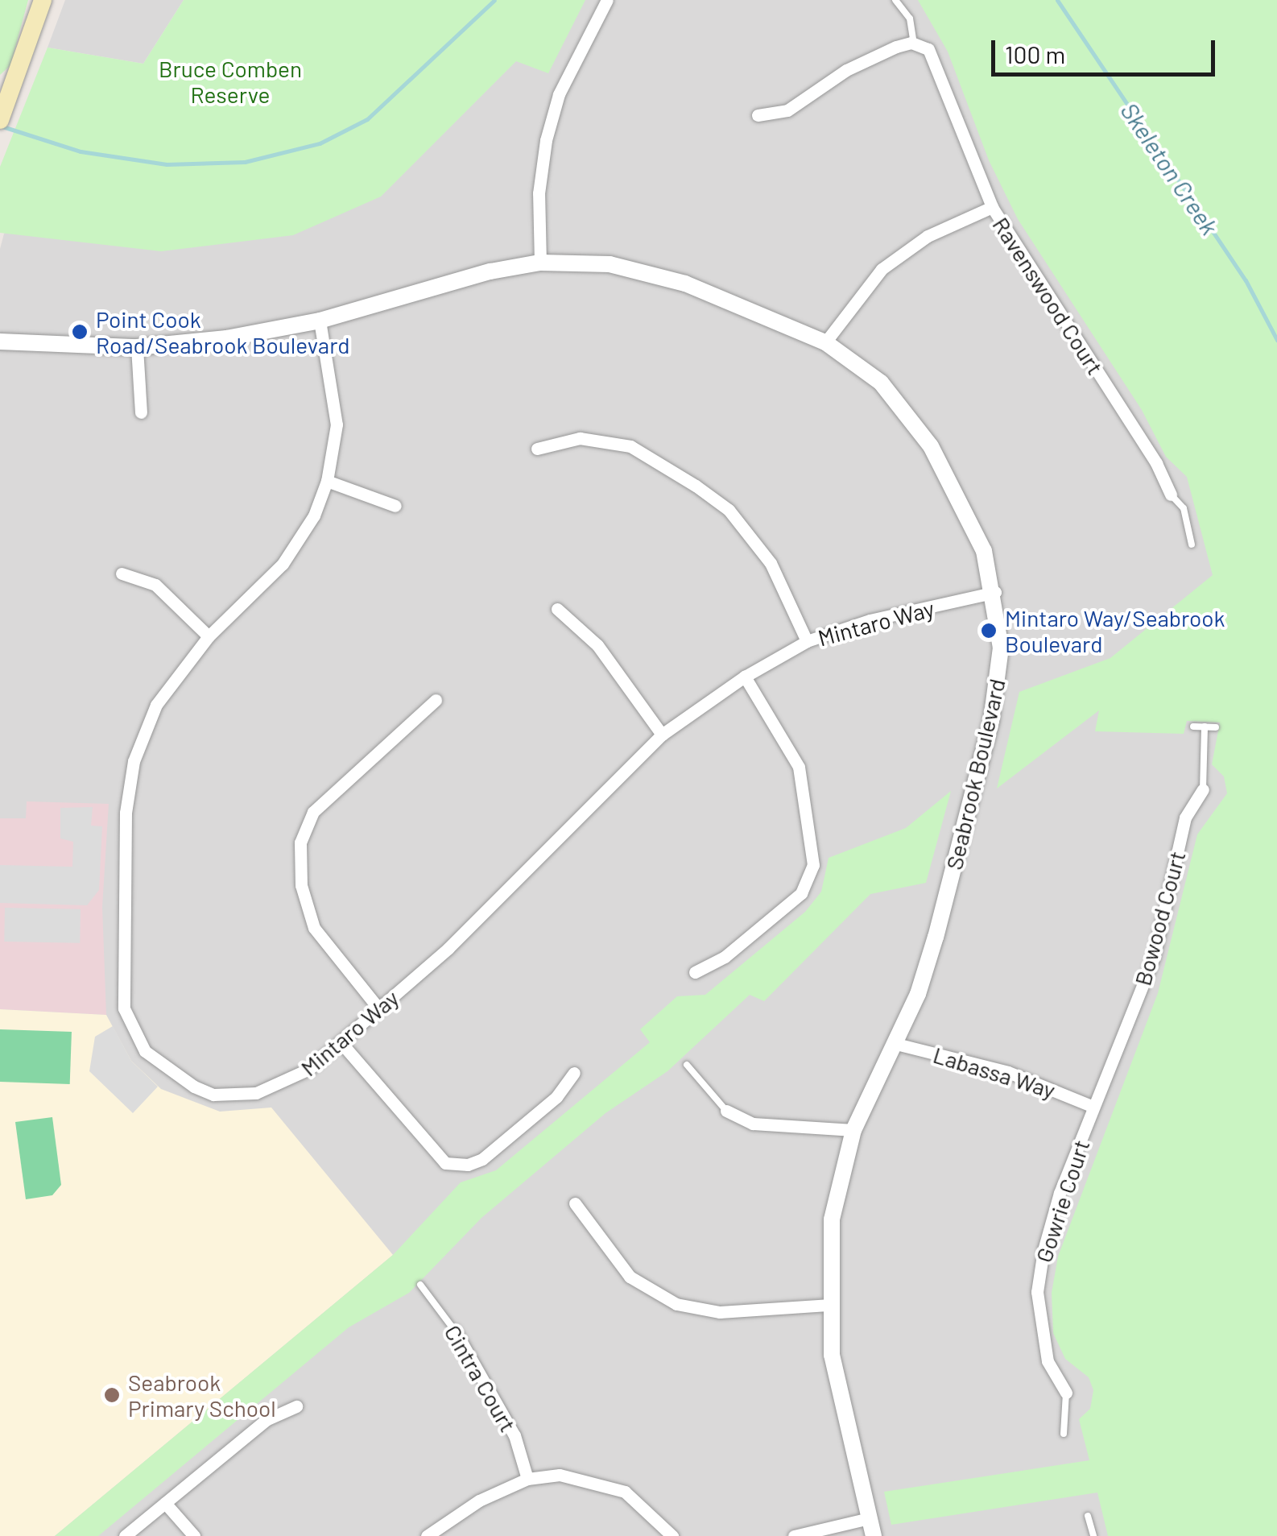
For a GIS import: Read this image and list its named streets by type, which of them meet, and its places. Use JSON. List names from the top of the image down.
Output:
{
  "streets": {
    "street": [
      "Ravenswood Court",
      "Mintaro Way",
      "Seabrook Boulevard",
      "Bowood Court",
      "Labassa Way",
      "Gowrie Court",
      "Cintra Court"
    ]
  },
  "crossings": [
    ["Mintaro Way", "Seabrook Boulevard"],
    ["Seabrook Boulevard", "Labassa Way"],
    ["Bowood Court", "Labassa Way"],
    ["Bowood Court", "Gowrie Court"],
    ["Labassa Way", "Gowrie Court"]
  ],
  "water": ["Skeleton Creek"],
  "parks": ["Bruce Comben Reserve"],
  "places": ["Point Cook Road/Seabrook Boulevard", "Mintaro Way/Seabrook Boulevard", "Seabrook Primary School"],
  "scale_bar": "100 m"
}
